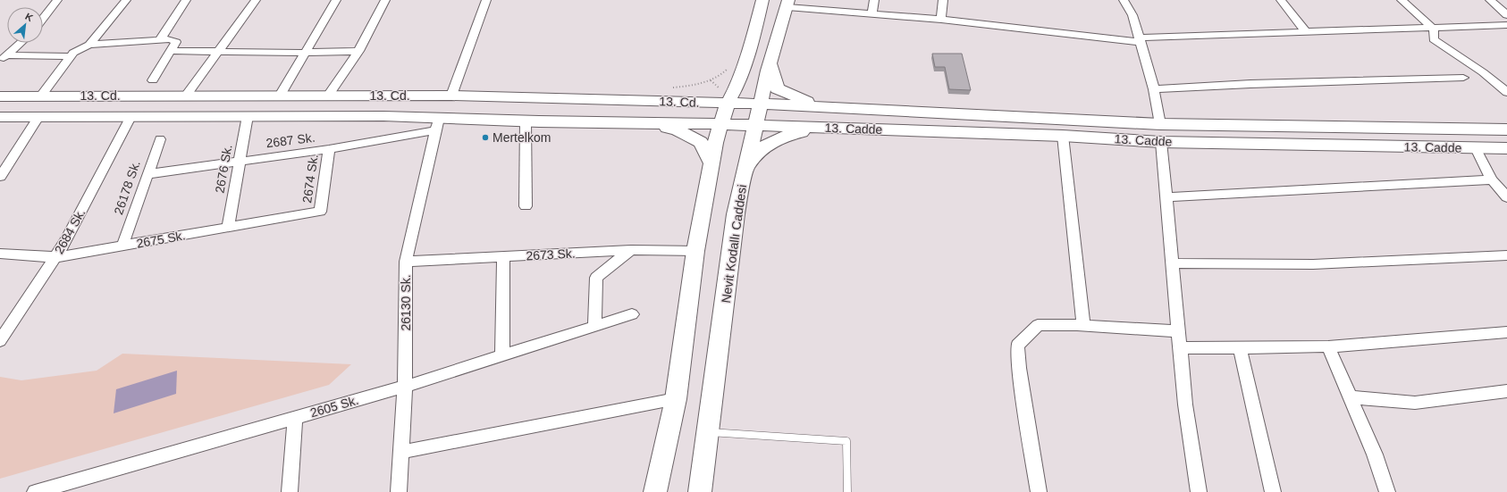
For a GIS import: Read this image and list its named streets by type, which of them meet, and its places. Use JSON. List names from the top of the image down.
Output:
{
  "streets": {
    "main road": ["13. Cd.", "13. Cadde", "Nevit Kodallı Caddesi"],
    "street": [
      "2687 Sk.",
      "2676 Sk.",
      "2674 Sk.",
      "26178 Sk.",
      "2684 Sk.",
      "2675 Sk.",
      "2673 Sk.",
      "26130 Sk.",
      "2605 Sk."
    ]
  },
  "crossings": [
    ["13. Cd.", "13. Cadde"],
    ["13. Cd.", "2687 Sk."],
    ["13. Cd.", "2676 Sk."],
    ["13. Cd.", "2684 Sk."],
    ["13. Cd.", "Nevit Kodallı Caddesi"],
    ["13. Cd.", "26130 Sk."],
    ["2687 Sk.", "2676 Sk."],
    ["2687 Sk.", "2674 Sk."],
    ["2687 Sk.", "26178 Sk."],
    ["2687 Sk.", "26130 Sk."],
    ["2676 Sk.", "2675 Sk."],
    ["2674 Sk.", "2675 Sk."],
    ["26178 Sk.", "2675 Sk."],
    ["2684 Sk.", "2675 Sk."],
    ["2673 Sk.", "26130 Sk."],
    ["26130 Sk.", "2605 Sk."]
  ],
  "places": ["Mertelkom"],
  "north": "top right"
}
